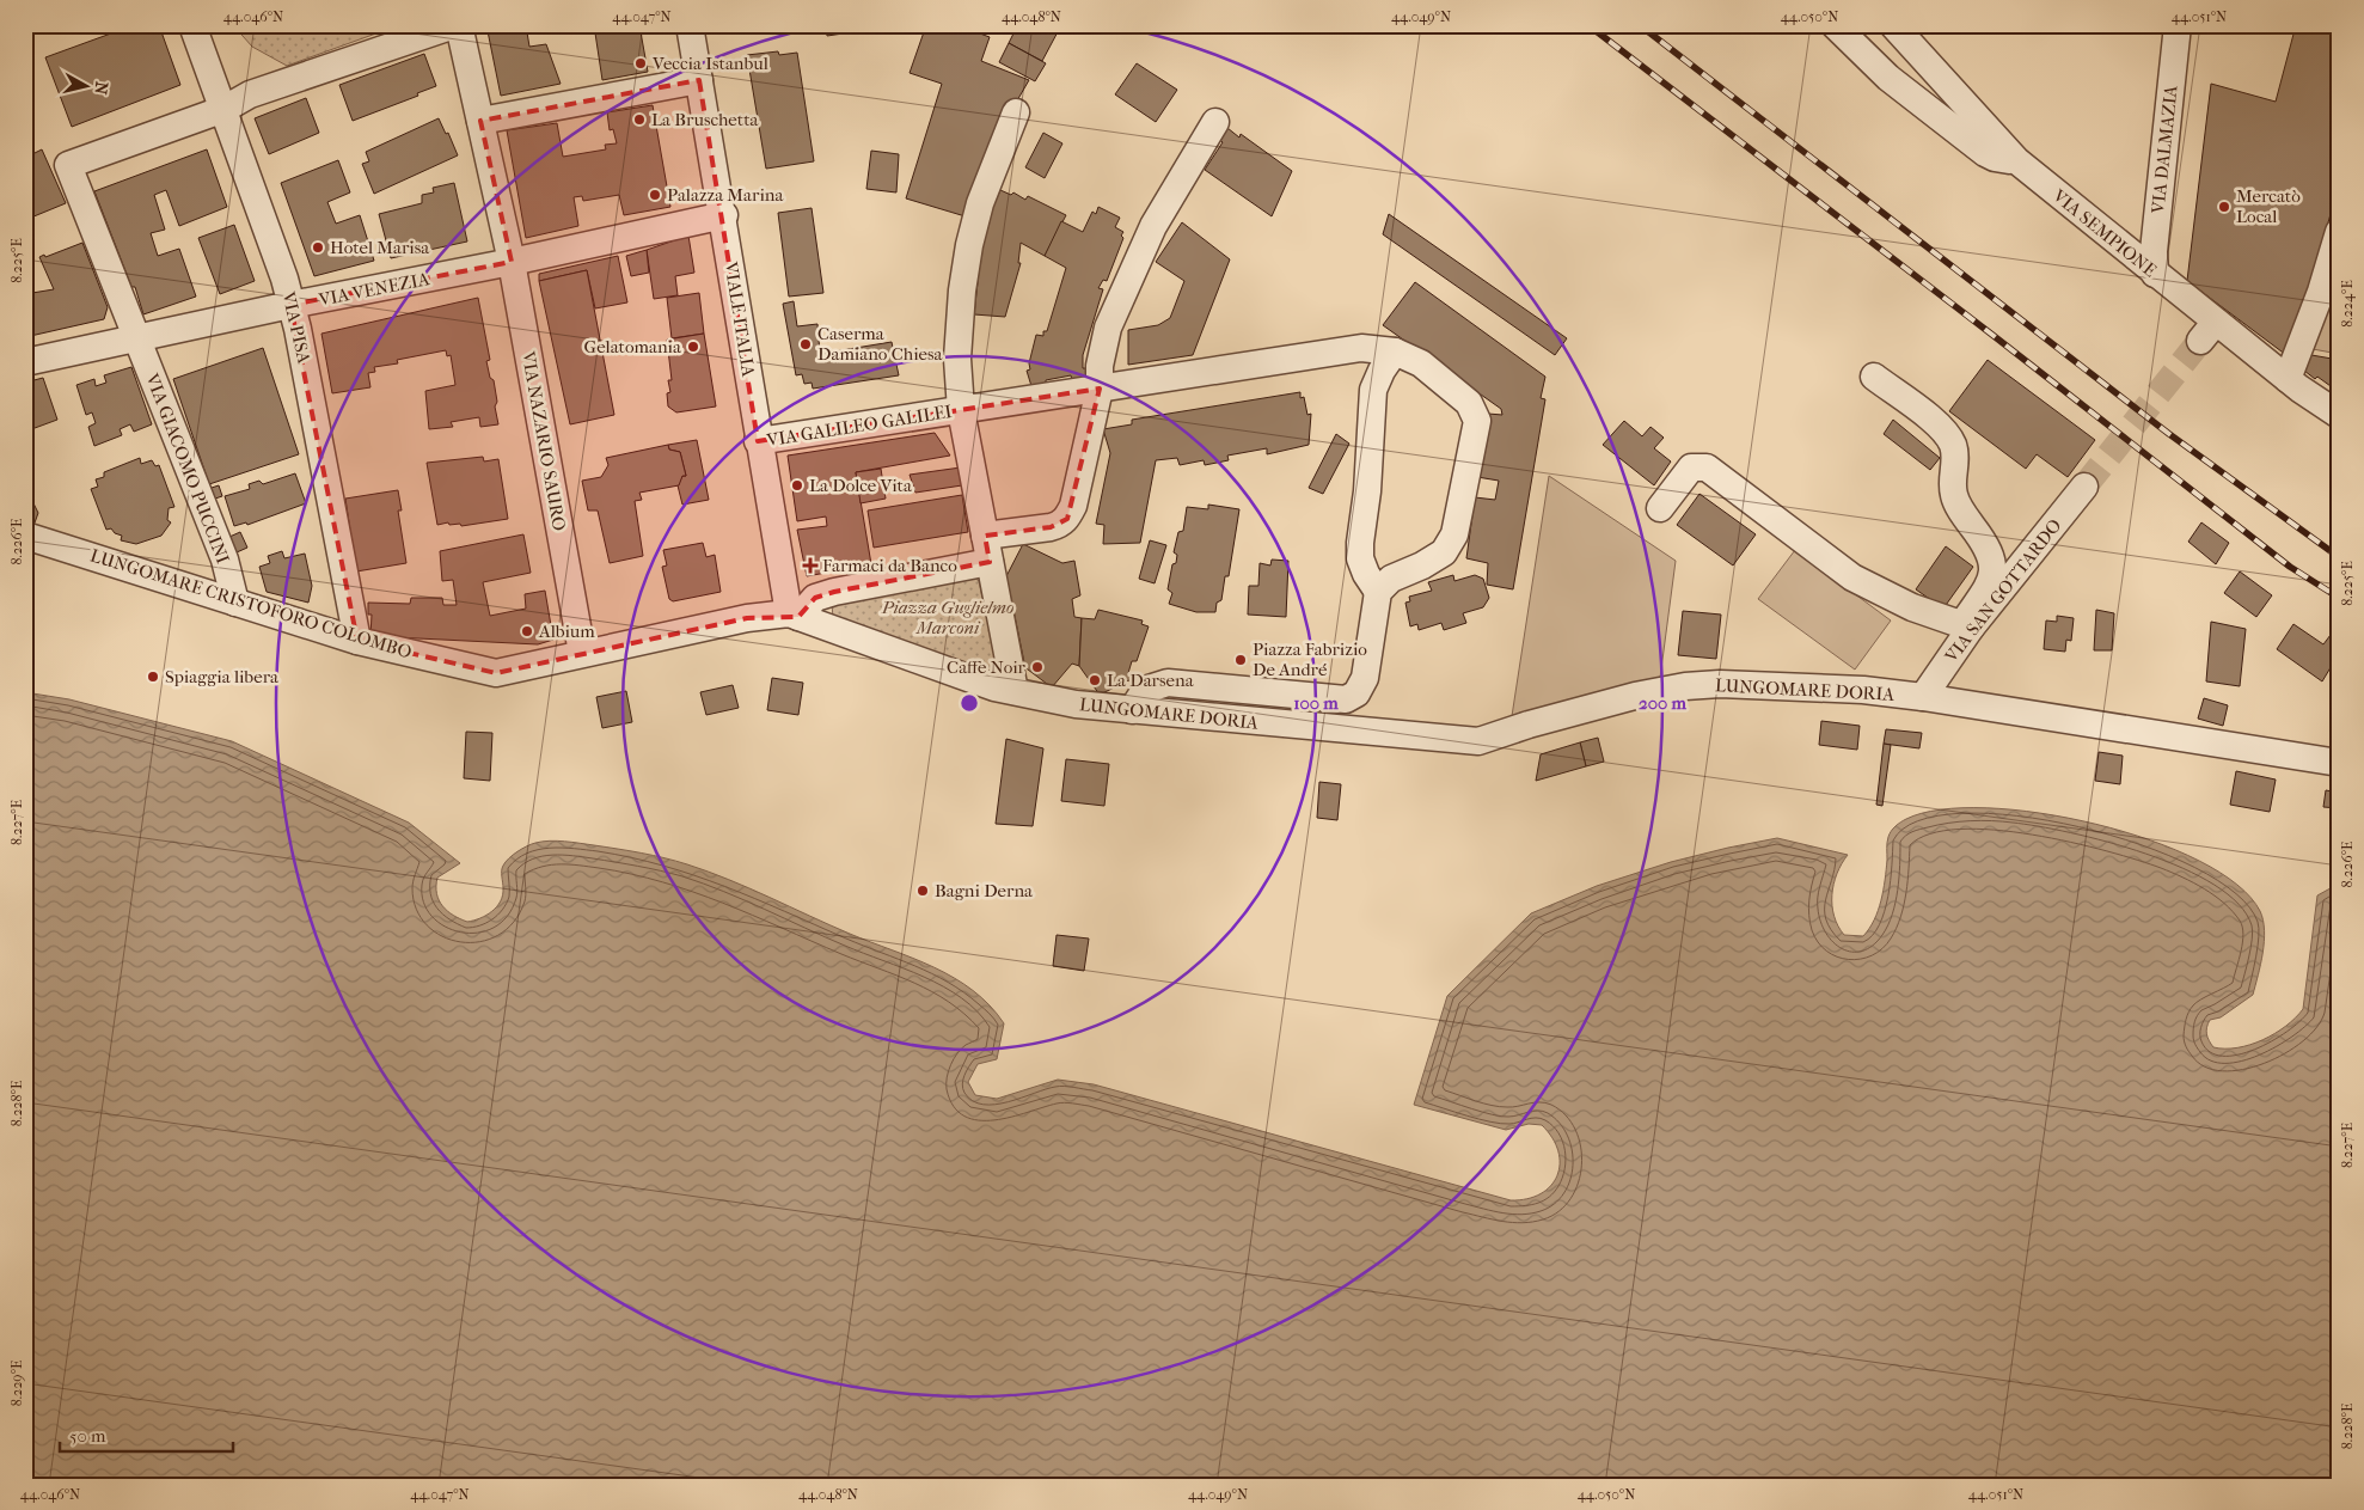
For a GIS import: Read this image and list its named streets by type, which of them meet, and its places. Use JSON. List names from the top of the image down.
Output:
{
  "streets": {
    "street": [
      "VIA DALMAZIA",
      "VIA SEMPIONE",
      "VIA VENEZIA",
      "VIALE ITALIA",
      "VIA PISA",
      "VIA GALILEO GALILEI",
      "VIA NAZARIO SAURO",
      "VIA GIACOMO PUCCINI",
      "VIA SAN GOTTARDO",
      "LUNGOMARE CRISTOFORO COLOMBO",
      "LUNGOMARE DORIA"
    ]
  },
  "crossings": [
    ["VIA DALMAZIA", "VIA SEMPIONE"],
    ["VIA VENEZIA", "VIALE ITALIA"],
    ["VIA VENEZIA", "VIA PISA"],
    ["VIA VENEZIA", "VIA NAZARIO SAURO"],
    ["VIA VENEZIA", "VIA GIACOMO PUCCINI"],
    ["VIALE ITALIA", "VIA GALILEO GALILEI"],
    ["VIALE ITALIA", "LUNGOMARE DORIA"],
    ["VIA PISA", "VIA GIACOMO PUCCINI"],
    ["VIA PISA", "LUNGOMARE CRISTOFORO COLOMBO"],
    ["VIA NAZARIO SAURO", "LUNGOMARE CRISTOFORO COLOMBO"],
    ["VIA GIACOMO PUCCINI", "LUNGOMARE CRISTOFORO COLOMBO"],
    ["VIA SAN GOTTARDO", "LUNGOMARE DORIA"]
  ],
  "parks": ["Piazza Guglielmo Marconi"],
  "places": {
    "other": [
      "Veccia Istanbul",
      "La Bruschetta",
      "Palazza Marina",
      "Mercatò Local",
      "Hotel Marisa",
      "Caserma Damiano Chiesa",
      "Gelatomania",
      "La Dolce Vita",
      "Albium",
      "Piazza Fabrizio De André",
      "Caffe Noir",
      "Spiaggia libera",
      "La Darsena",
      "Bagni Derna"
    ],
    "health": ["Farmaci da Banco"]
  },
  "scale_bar": "50 m",
  "north": "right",
  "coordinates": [
    "44.046°N",
    "44.047°N",
    "44.048°N",
    "44.049°N",
    "44.050°N",
    "44.051°N",
    "8.225°E",
    "8.224°E",
    "8.226°E",
    "8.227°E",
    "8.228°E",
    "8.229°E"
  ],
  "rings": ["100 m", "200 m"]
}
